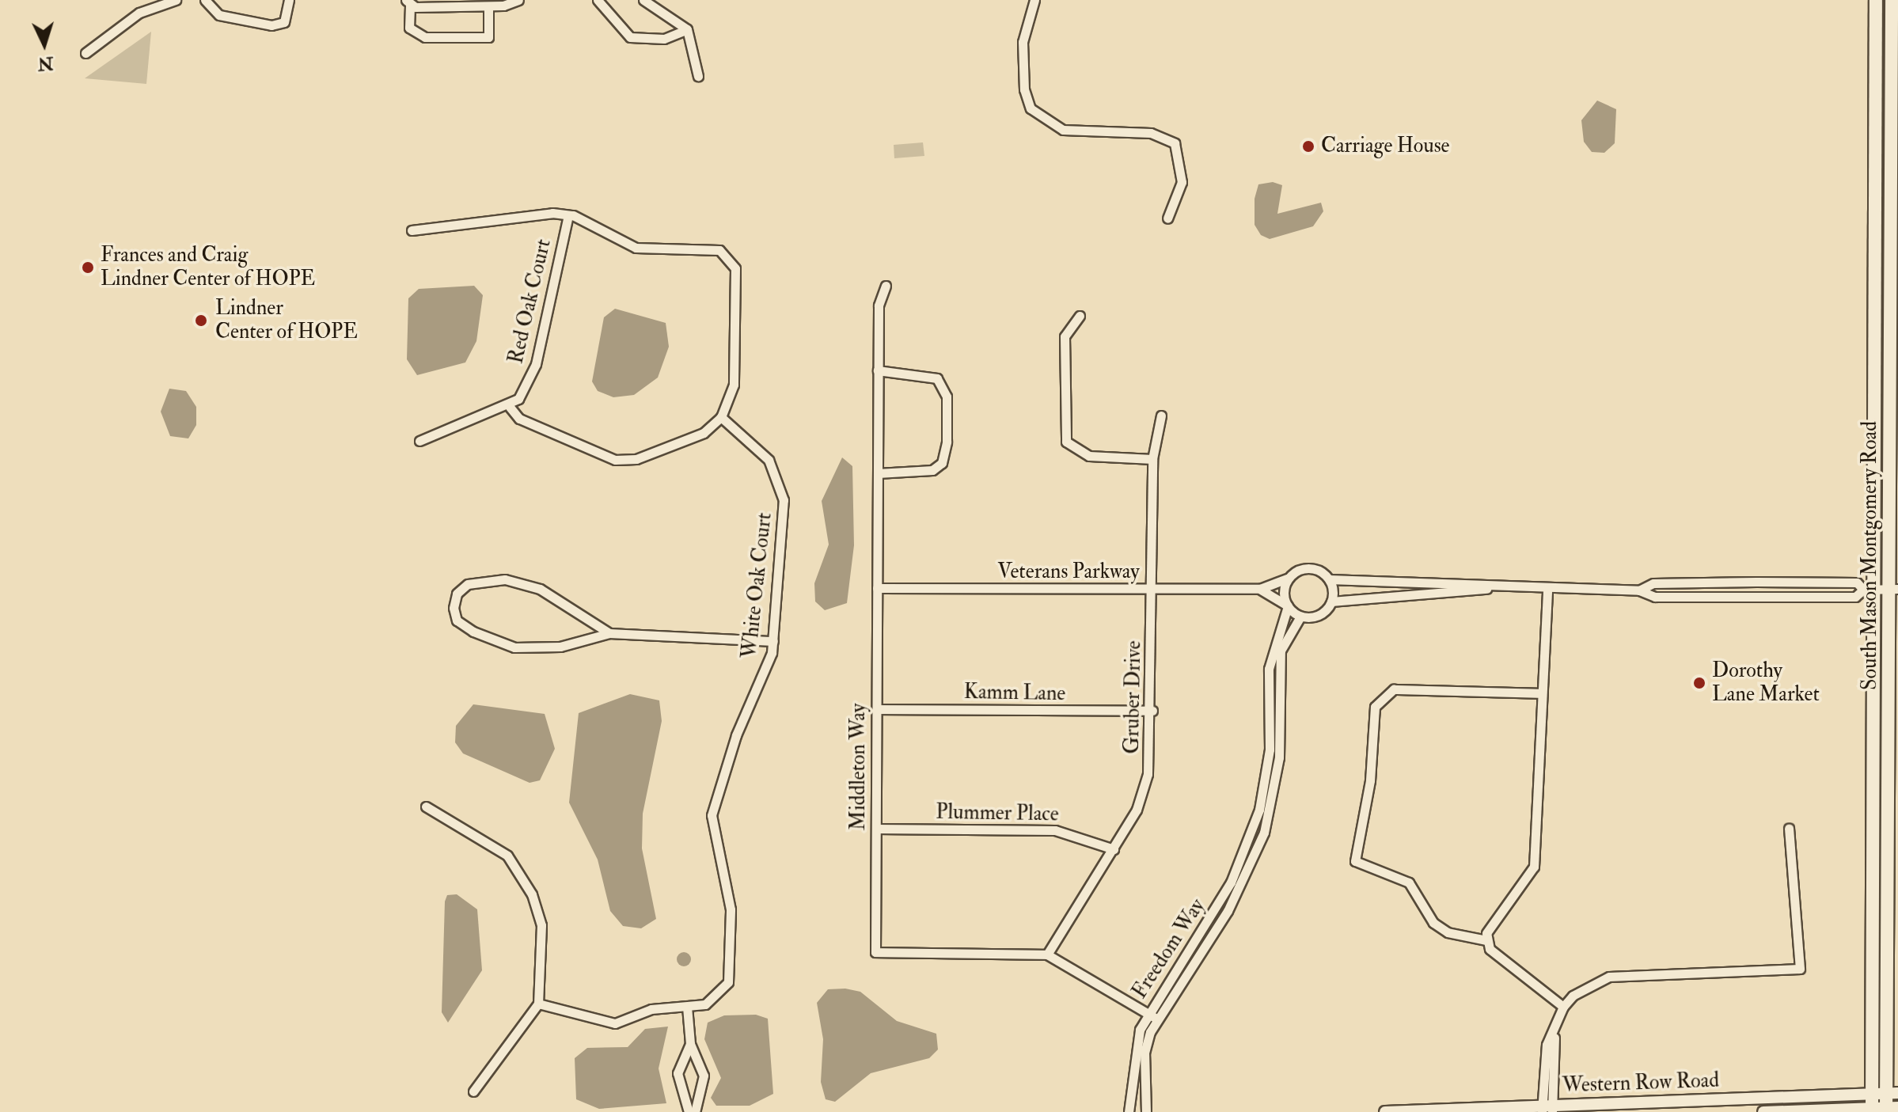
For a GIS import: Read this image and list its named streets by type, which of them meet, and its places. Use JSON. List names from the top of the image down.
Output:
{
  "streets": {
    "main road": ["South Mason Montgomery Road"],
    "street": [
      "Red Oak Court",
      "Veterans Parkway",
      "White Oak Court",
      "Kamm Lane",
      "Gruber Drive",
      "Middleton Way",
      "Plummer Place",
      "Freedom Way",
      "Western Row Road"
    ]
  },
  "crossings": [
    ["South Mason Montgomery Road", "Western Row Road"],
    ["Veterans Parkway", "Gruber Drive"],
    ["Veterans Parkway", "Middleton Way"],
    ["Veterans Parkway", "Freedom Way"],
    ["Kamm Lane", "Gruber Drive"],
    ["Kamm Lane", "Middleton Way"],
    ["Gruber Drive", "Middleton Way"],
    ["Gruber Drive", "Plummer Place"],
    ["Middleton Way", "Plummer Place"],
    ["Middleton Way", "Freedom Way"]
  ],
  "places": [
    "Carriage House",
    "Frances and Craig Lindner Center of HOPE",
    "Lindner Center of HOPE",
    "Dorothy Lane Market"
  ],
  "north": "bottom"
}
